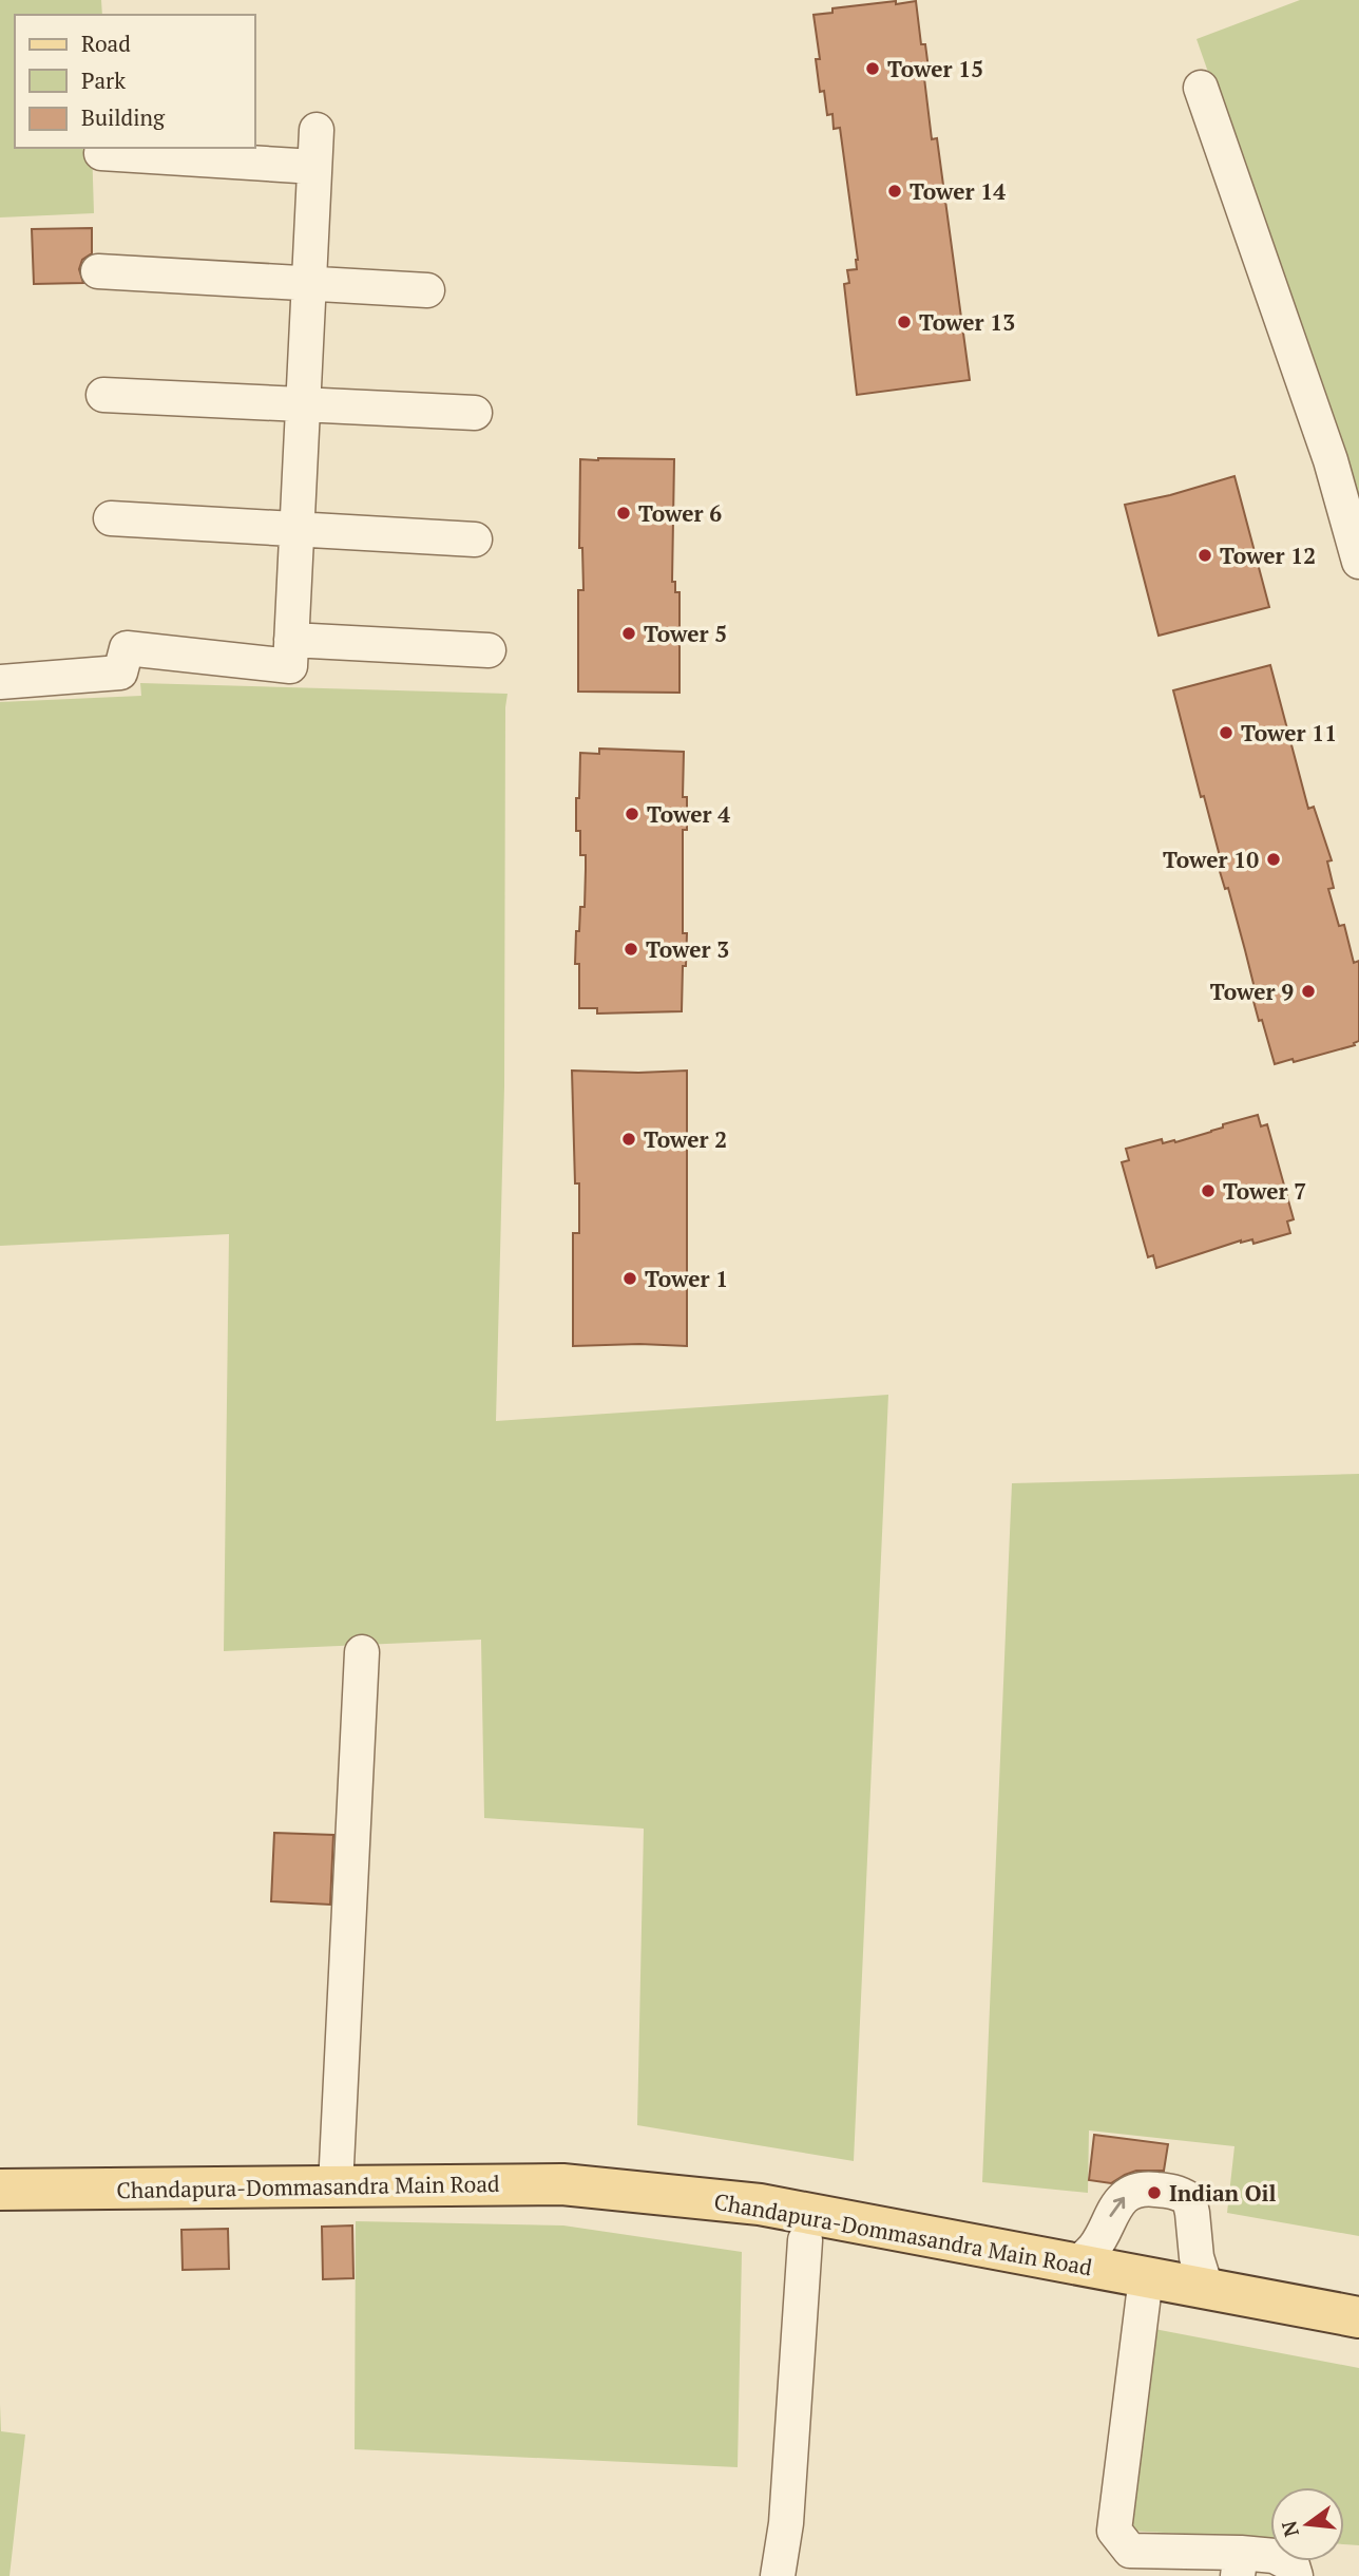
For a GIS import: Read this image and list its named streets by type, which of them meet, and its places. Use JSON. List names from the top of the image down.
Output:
{
  "streets": {
    "main road": ["Chandapura-Dommasandra Main Road"]
  },
  "places": [
    "Tower 15",
    "Tower 14",
    "Tower 13",
    "Tower 6",
    "Tower 12",
    "Tower 5",
    "Tower 11",
    "Tower 4",
    "Tower 10",
    "Tower 3",
    "Tower 9",
    "Tower 2",
    "Tower 7",
    "Tower 1",
    "Indian Oil"
  ],
  "legend": ["Road", "Park", "Building"],
  "north": "left"
}
